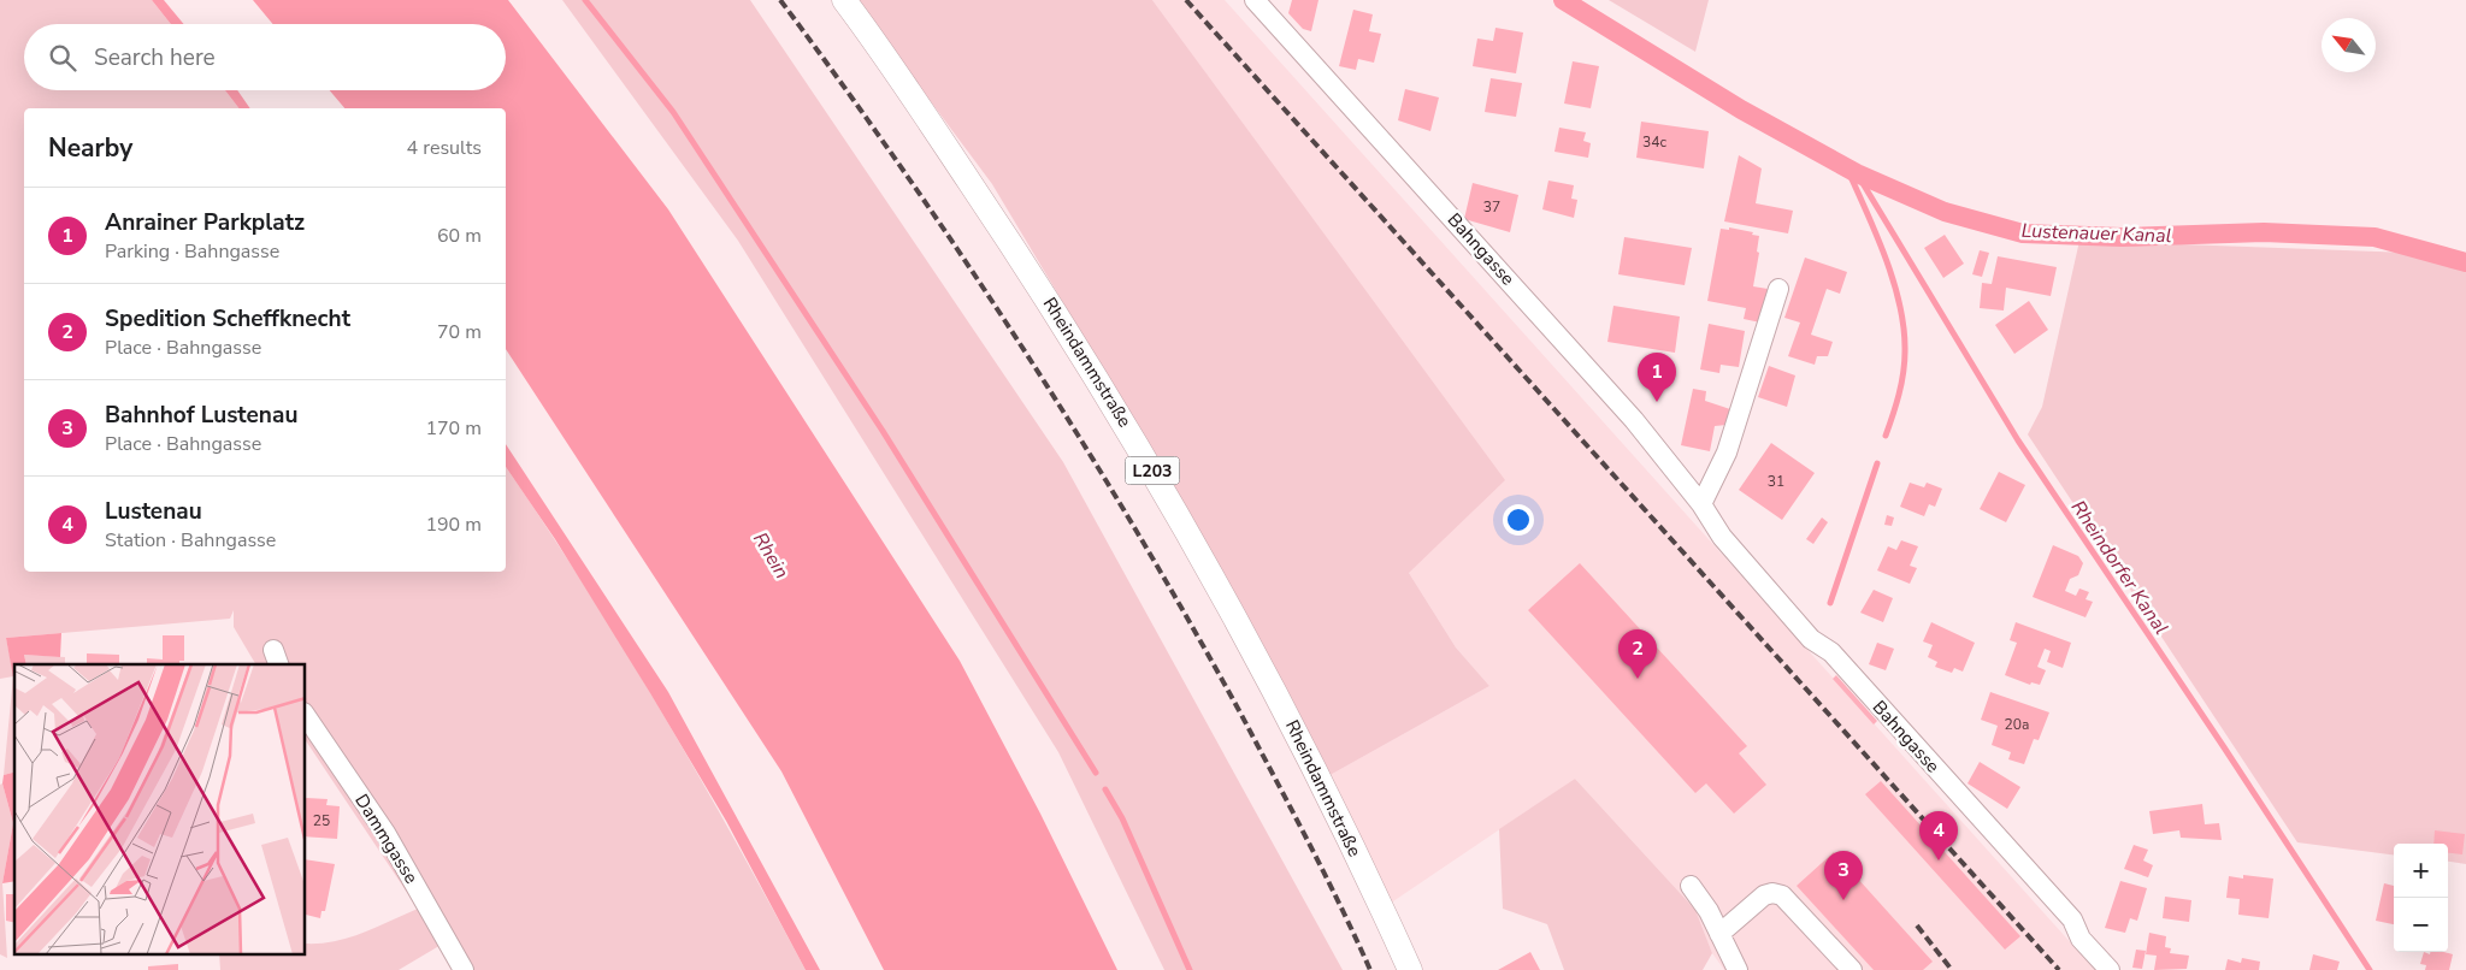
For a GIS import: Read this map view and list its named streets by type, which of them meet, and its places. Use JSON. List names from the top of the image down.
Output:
{
  "streets": {
    "main road": ["Rheindammstraße", "L203"],
    "street": ["Bahngasse", "Dammgasse"]
  },
  "water": ["Lustenauer Kanal", "Rhein", "Rheindorfer Kanal"],
  "house_numbers": [
    "34c",
    "37",
    "31",
    "20a",
    "25"
  ],
  "north": "top left",
  "page": {
    "search": "Search here",
    "heading": ["Nearby", "4 results"],
    "list": [
      {
        "mark": "1",
        "name": "Anrainer Parkplatz",
        "note": "Parking · Bahngasse",
        "value": "60 m"
      },
      {
        "mark": "2",
        "name": "Spedition Scheffknecht",
        "note": "Place · Bahngasse",
        "value": "70 m"
      },
      {
        "mark": "3",
        "name": "Bahnhof Lustenau",
        "note": "Place · Bahngasse",
        "value": "170 m"
      },
      {
        "mark": "4",
        "name": "Lustenau",
        "note": "Station · Bahngasse",
        "value": "190 m"
      }
    ],
    "pins": [
      "1",
      "2",
      "4",
      "3"
    ],
    "map_buttons": ["+", "−"]
  }
}
